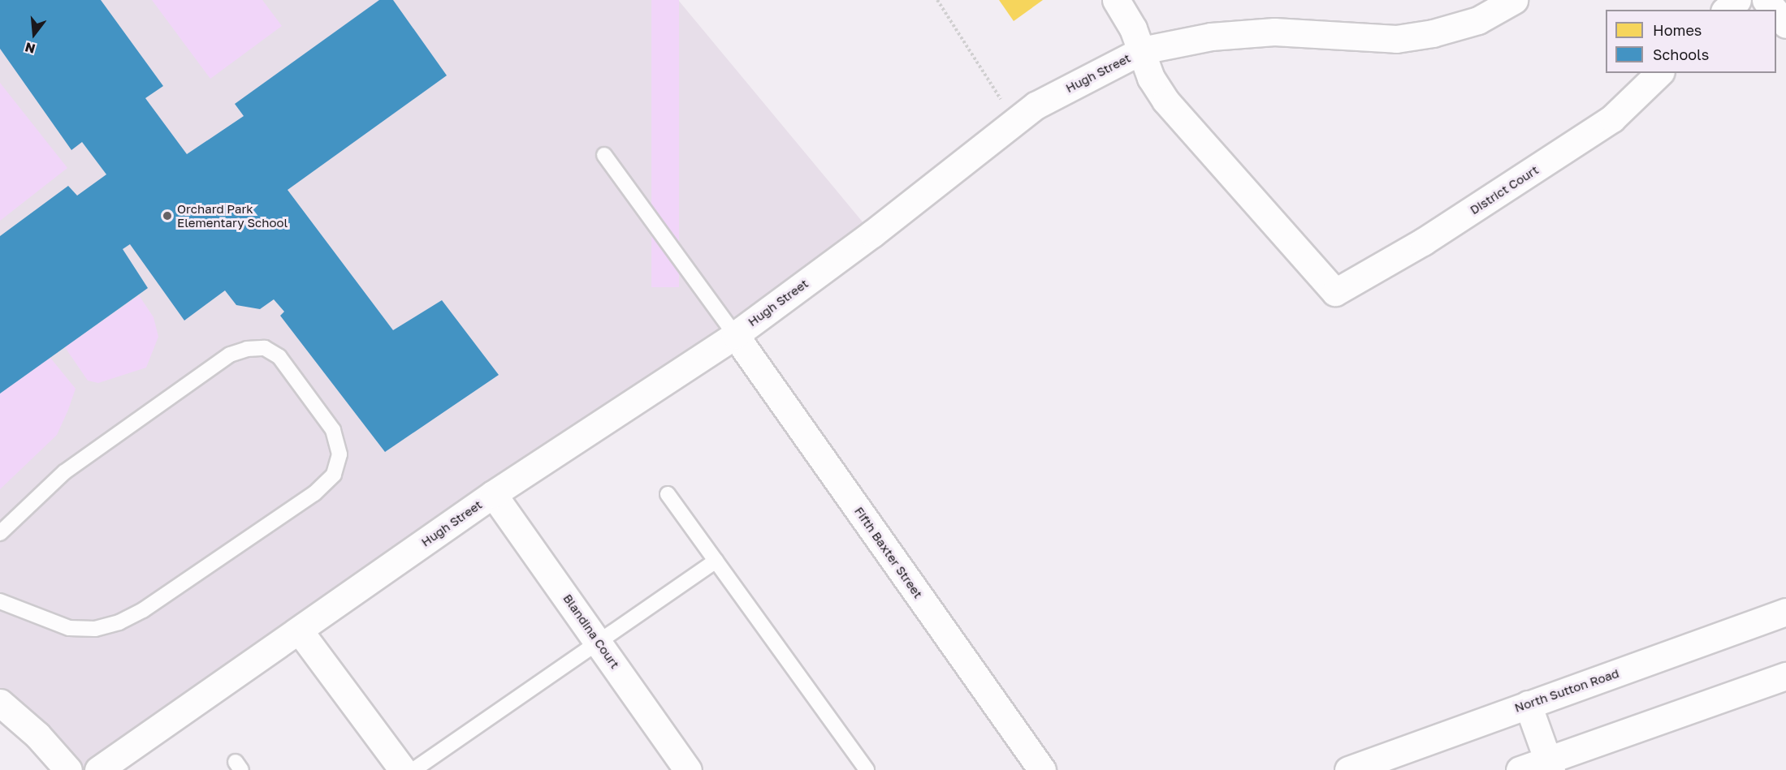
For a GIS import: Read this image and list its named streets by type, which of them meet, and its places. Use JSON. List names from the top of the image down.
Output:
{
  "streets": {
    "street": [
      "Hugh Street",
      "District Court",
      "Fifth Baxter Street",
      "Blandina Court",
      "North Sutton Road"
    ]
  },
  "crossings": [
    ["Hugh Street", "District Court"],
    ["Hugh Street", "Fifth Baxter Street"],
    ["Hugh Street", "Blandina Court"]
  ],
  "places": ["Orchard Park Elementary School"],
  "legend": ["Homes", "Schools"],
  "north": "bottom"
}
